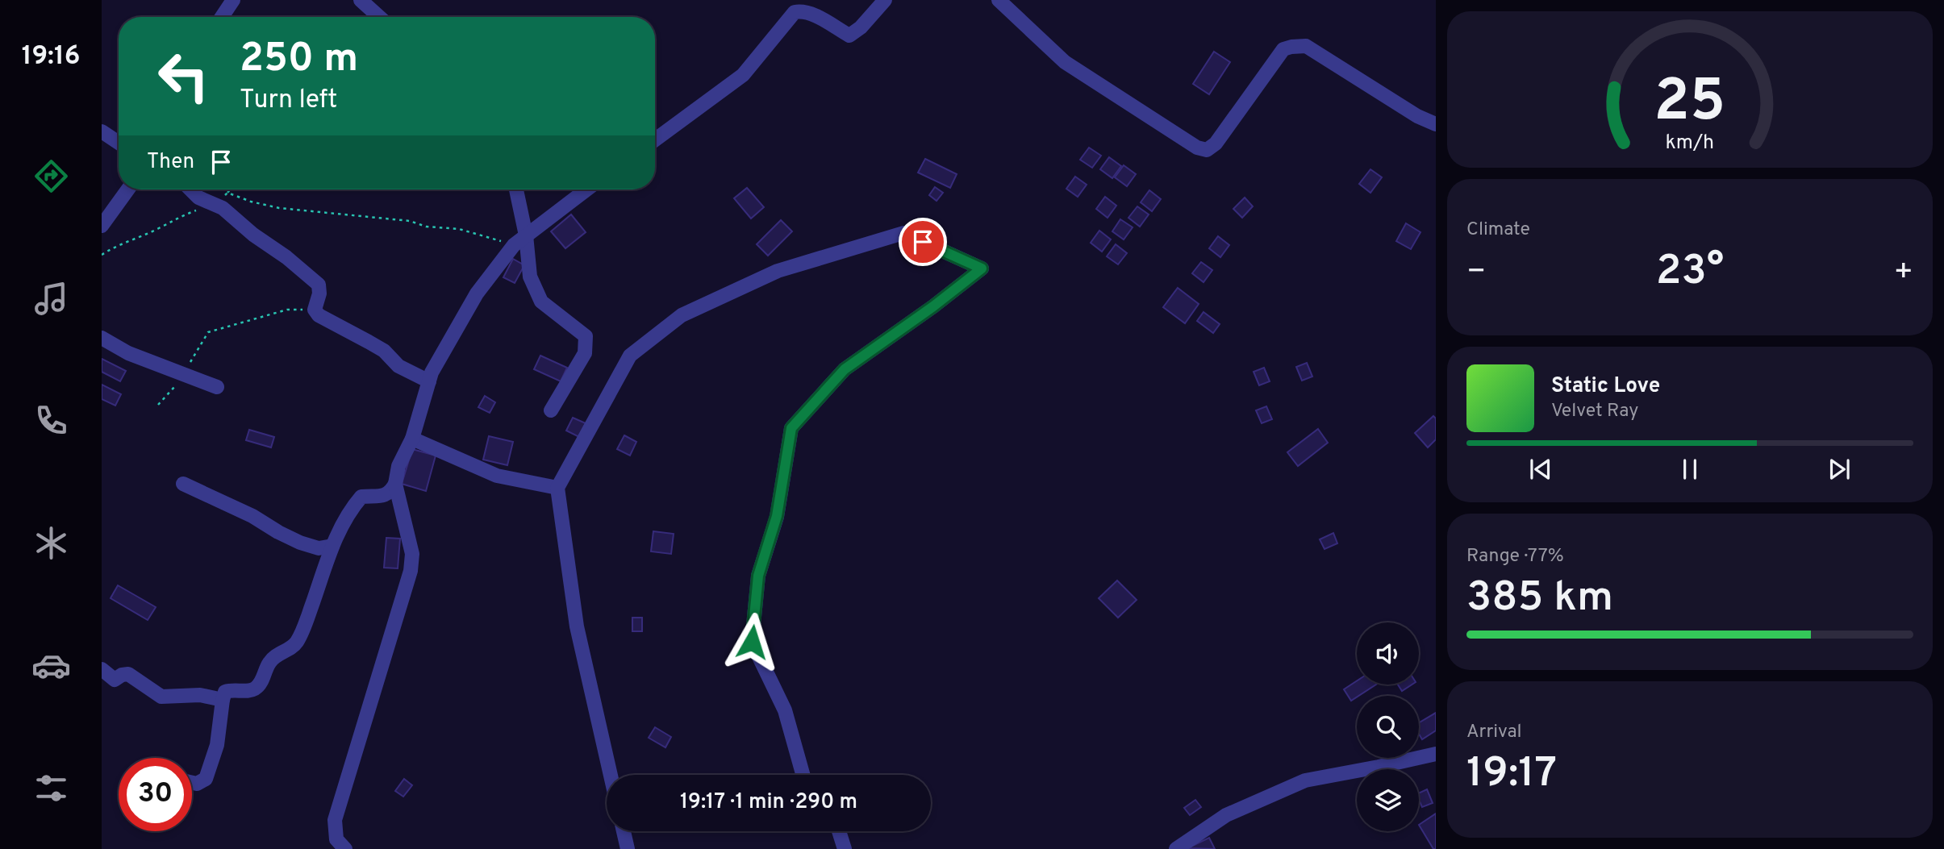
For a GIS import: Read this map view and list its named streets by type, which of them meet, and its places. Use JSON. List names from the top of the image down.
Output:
{
  "page": {
    "tabs": "19:16",
    "turn": ["250 m", "Turn left"],
    "then": "Then",
    "tile": [
      "Climate",
      ["Range · 77%", "385 km"],
      ["Arrival", "19:17"]
    ],
    "heat": ["−", "23°", "+"],
    "song": ["Static Love", "Velvet Ray"],
    "limit": "30",
    "trip": "19:17 · 1 min · 290 m",
    "gauge": ["25", "km/h"]
  }
}
